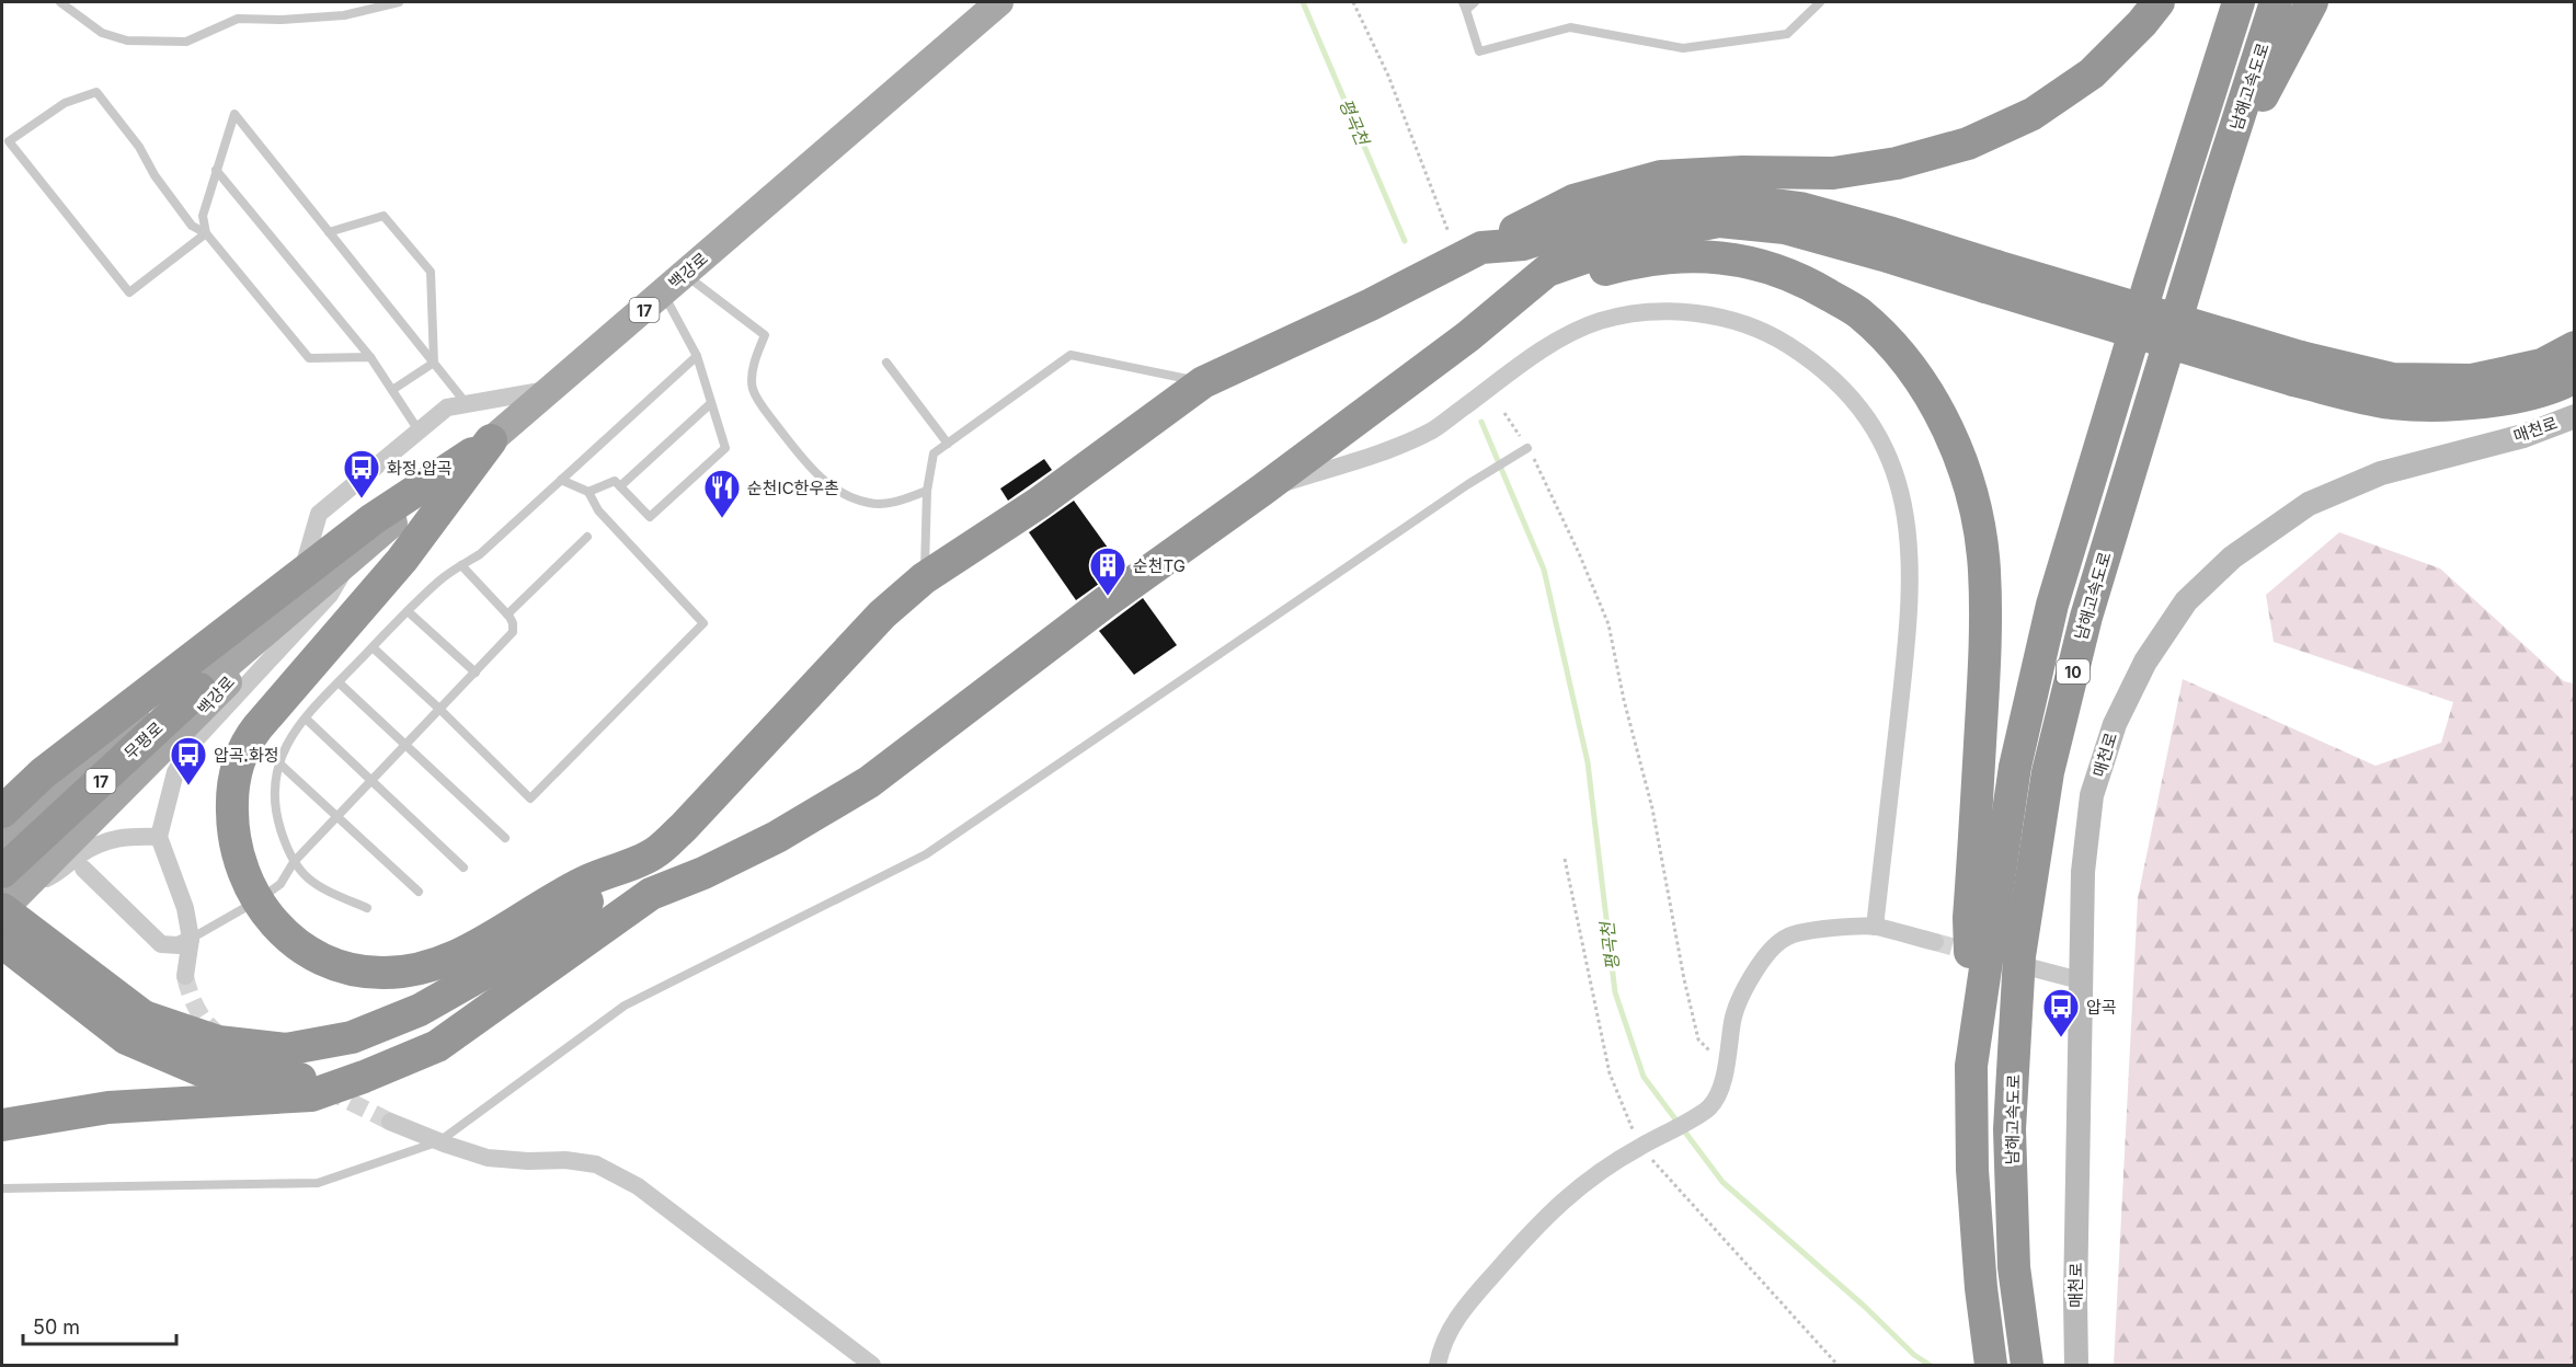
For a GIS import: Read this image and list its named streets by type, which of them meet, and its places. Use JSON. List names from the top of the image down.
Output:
{
  "streets": {
    "highway": [
      "남해고속도로",
      "17",
      "10",
      "무평로"
    ],
    "main road": ["백강로", "매천로"]
  },
  "crossings": [
    ["백강로", "무평로"]
  ],
  "water": ["평곡천"],
  "places": {
    "bus stop": ["화정.압곡", "압곡.화정", "압곡"],
    "restaurant": ["순천IC한우촌"],
    "building": ["순천TG"]
  },
  "scale_bar": "50 m"
}
